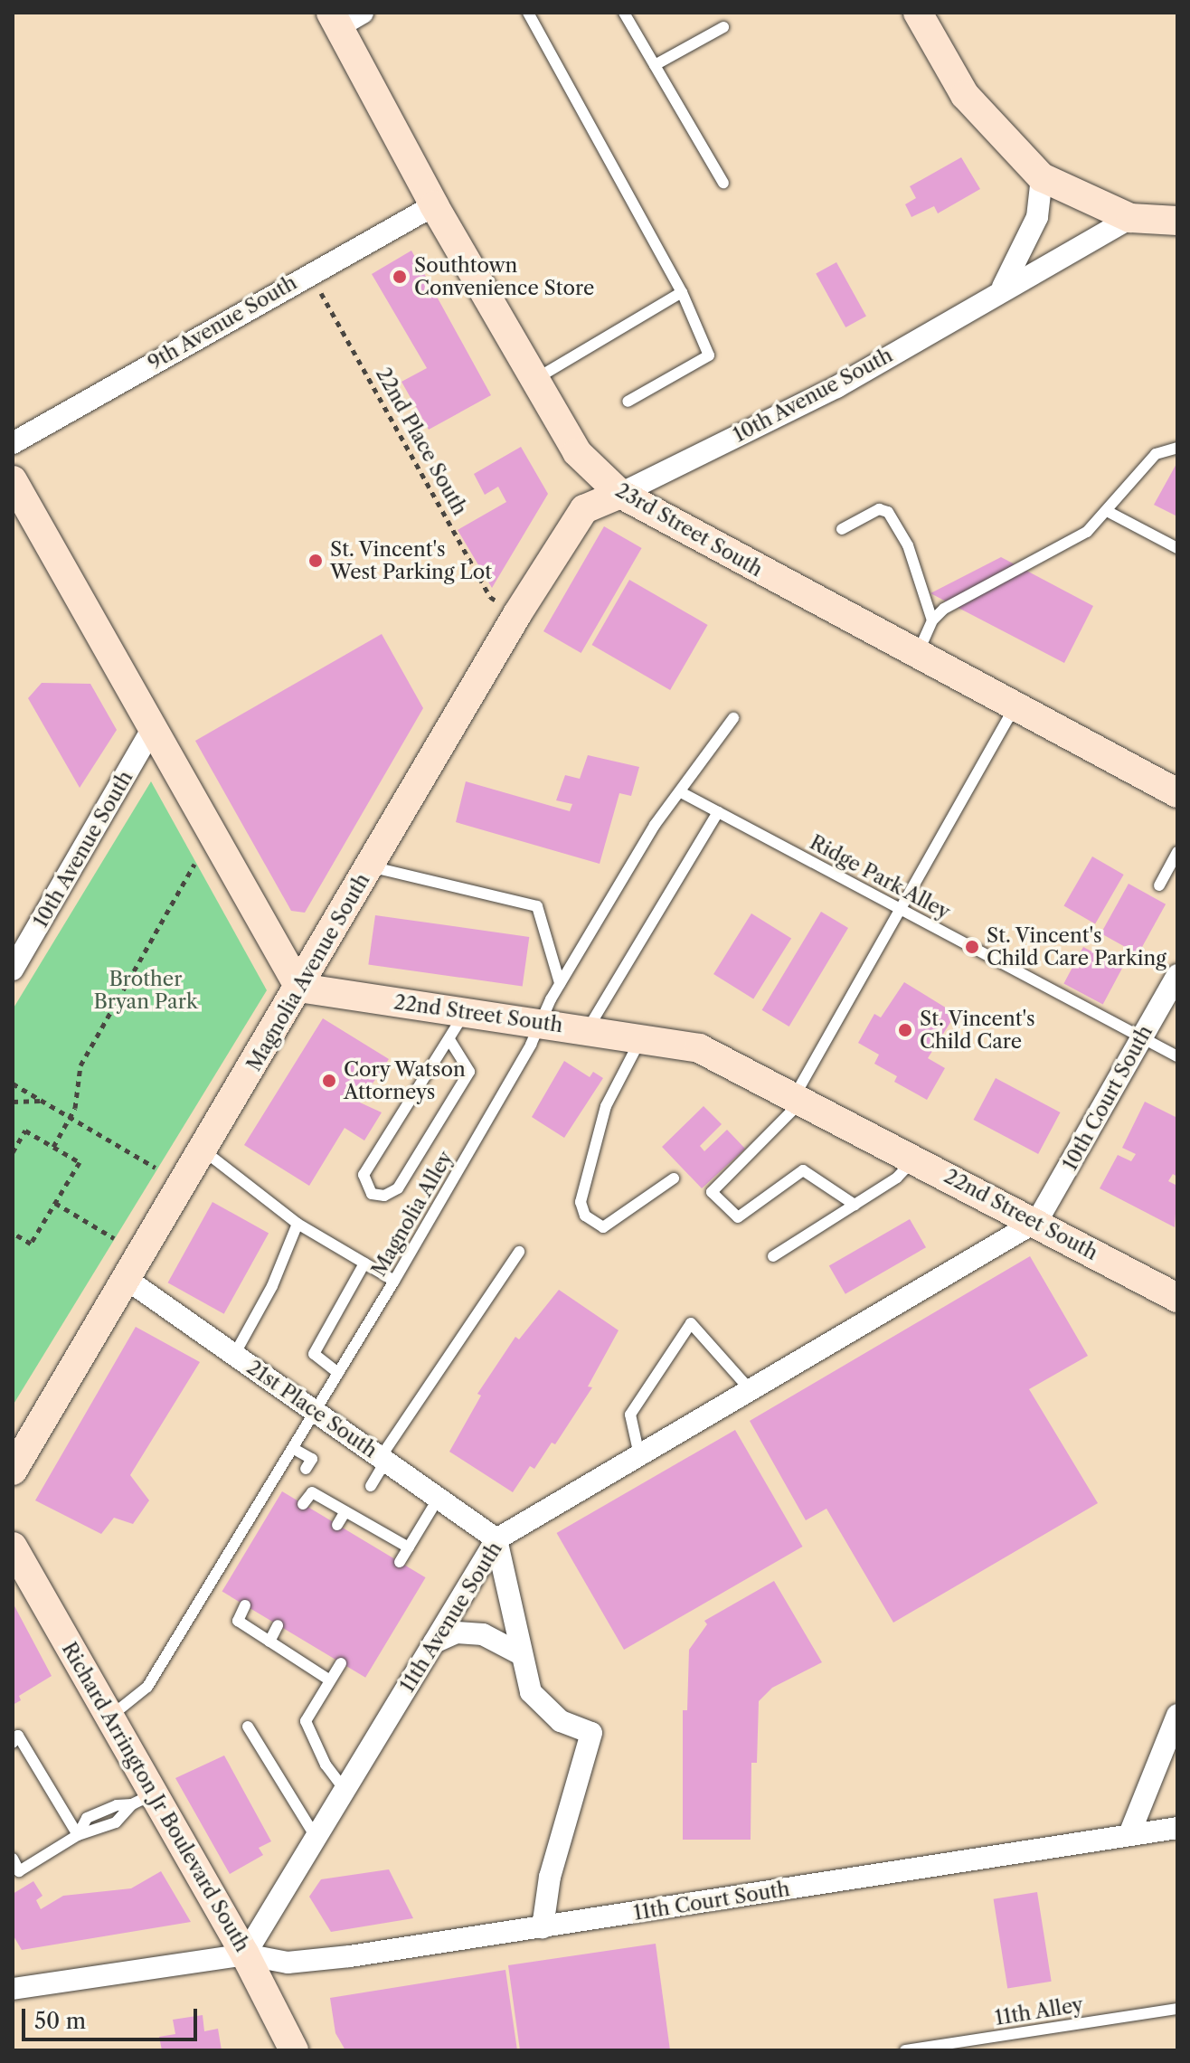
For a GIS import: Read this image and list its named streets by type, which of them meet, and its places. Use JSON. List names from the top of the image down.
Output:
{
  "streets": {
    "street": [
      "9th Avenue South",
      "10th Avenue South",
      "23rd Street South",
      "Magnolia Avenue South",
      "22nd Street South",
      "10th Court South",
      "21st Place South",
      "11th Avenue South",
      "Richard Arrington Jr Boulevard South",
      "11th Court South"
    ],
    "lane": ["Ridge Park Alley", "Magnolia Alley", "11th Alley"],
    "path": ["22nd Place South"]
  },
  "crossings": [
    ["9th Avenue South", "22nd Place South"],
    ["9th Avenue South", "23rd Street South"],
    ["10th Avenue South", "23rd Street South"],
    ["10th Avenue South", "Magnolia Avenue South"],
    ["22nd Place South", "Magnolia Avenue South"],
    ["23rd Street South", "Magnolia Avenue South"],
    ["Ridge Park Alley", "10th Court South"],
    ["Ridge Park Alley", "Magnolia Alley"],
    ["Magnolia Avenue South", "22nd Street South"],
    ["Magnolia Avenue South", "21st Place South"],
    ["22nd Street South", "10th Court South"],
    ["22nd Street South", "Magnolia Alley"],
    ["22nd Street South", "11th Avenue South"],
    ["10th Court South", "11th Avenue South"],
    ["Magnolia Alley", "21st Place South"],
    ["Magnolia Alley", "Richard Arrington Jr Boulevard South"],
    ["21st Place South", "11th Avenue South"],
    ["11th Avenue South", "Richard Arrington Jr Boulevard South"],
    ["11th Avenue South", "11th Court South"],
    ["Richard Arrington Jr Boulevard South", "11th Court South"]
  ],
  "parks": ["Brother Bryan Park"],
  "places": [
    "Southtown Convenience Store",
    "St. Vincent's West Parking Lot",
    "St. Vincent's Child Care Parking",
    "St. Vincent's Child Care",
    "Cory Watson Attorneys"
  ],
  "scale_bar": "50 m"
}
